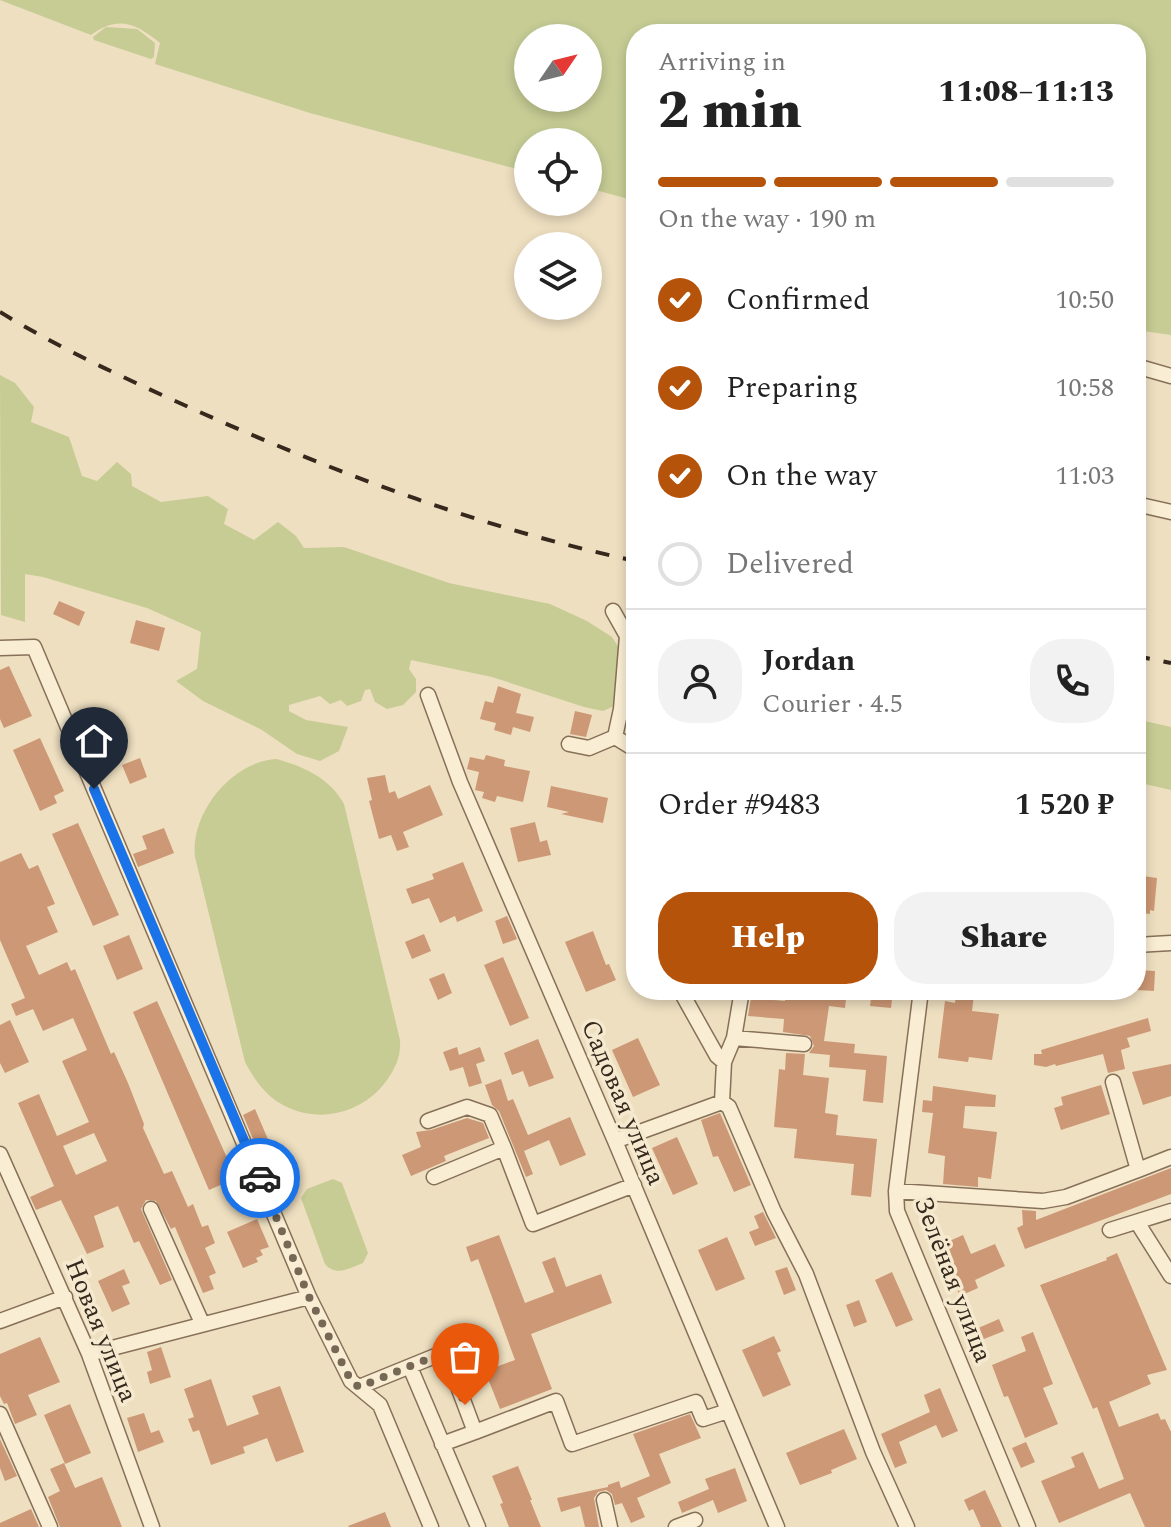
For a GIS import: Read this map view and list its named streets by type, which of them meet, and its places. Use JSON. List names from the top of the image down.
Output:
{
  "streets": {
    "street": ["Садовая улица", "Зелёная улица", "Новая улица"]
  },
  "north": "top right",
  "page": {
    "heading": ["2 min", "Arriving in", "11:08–11:13"],
    "panel": [
      "Jordan",
      "Courier · 4.5",
      "Order #9483",
      "1 520 ₽"
    ],
    "bar": "On the way · 190 m",
    "list": [
      ["Confirmed", "10:50"],
      ["Preparing", "10:58"],
      ["On the way", "11:03"],
      "Delivered"
    ],
    "buttons": ["Help", "Share"]
  }
}
